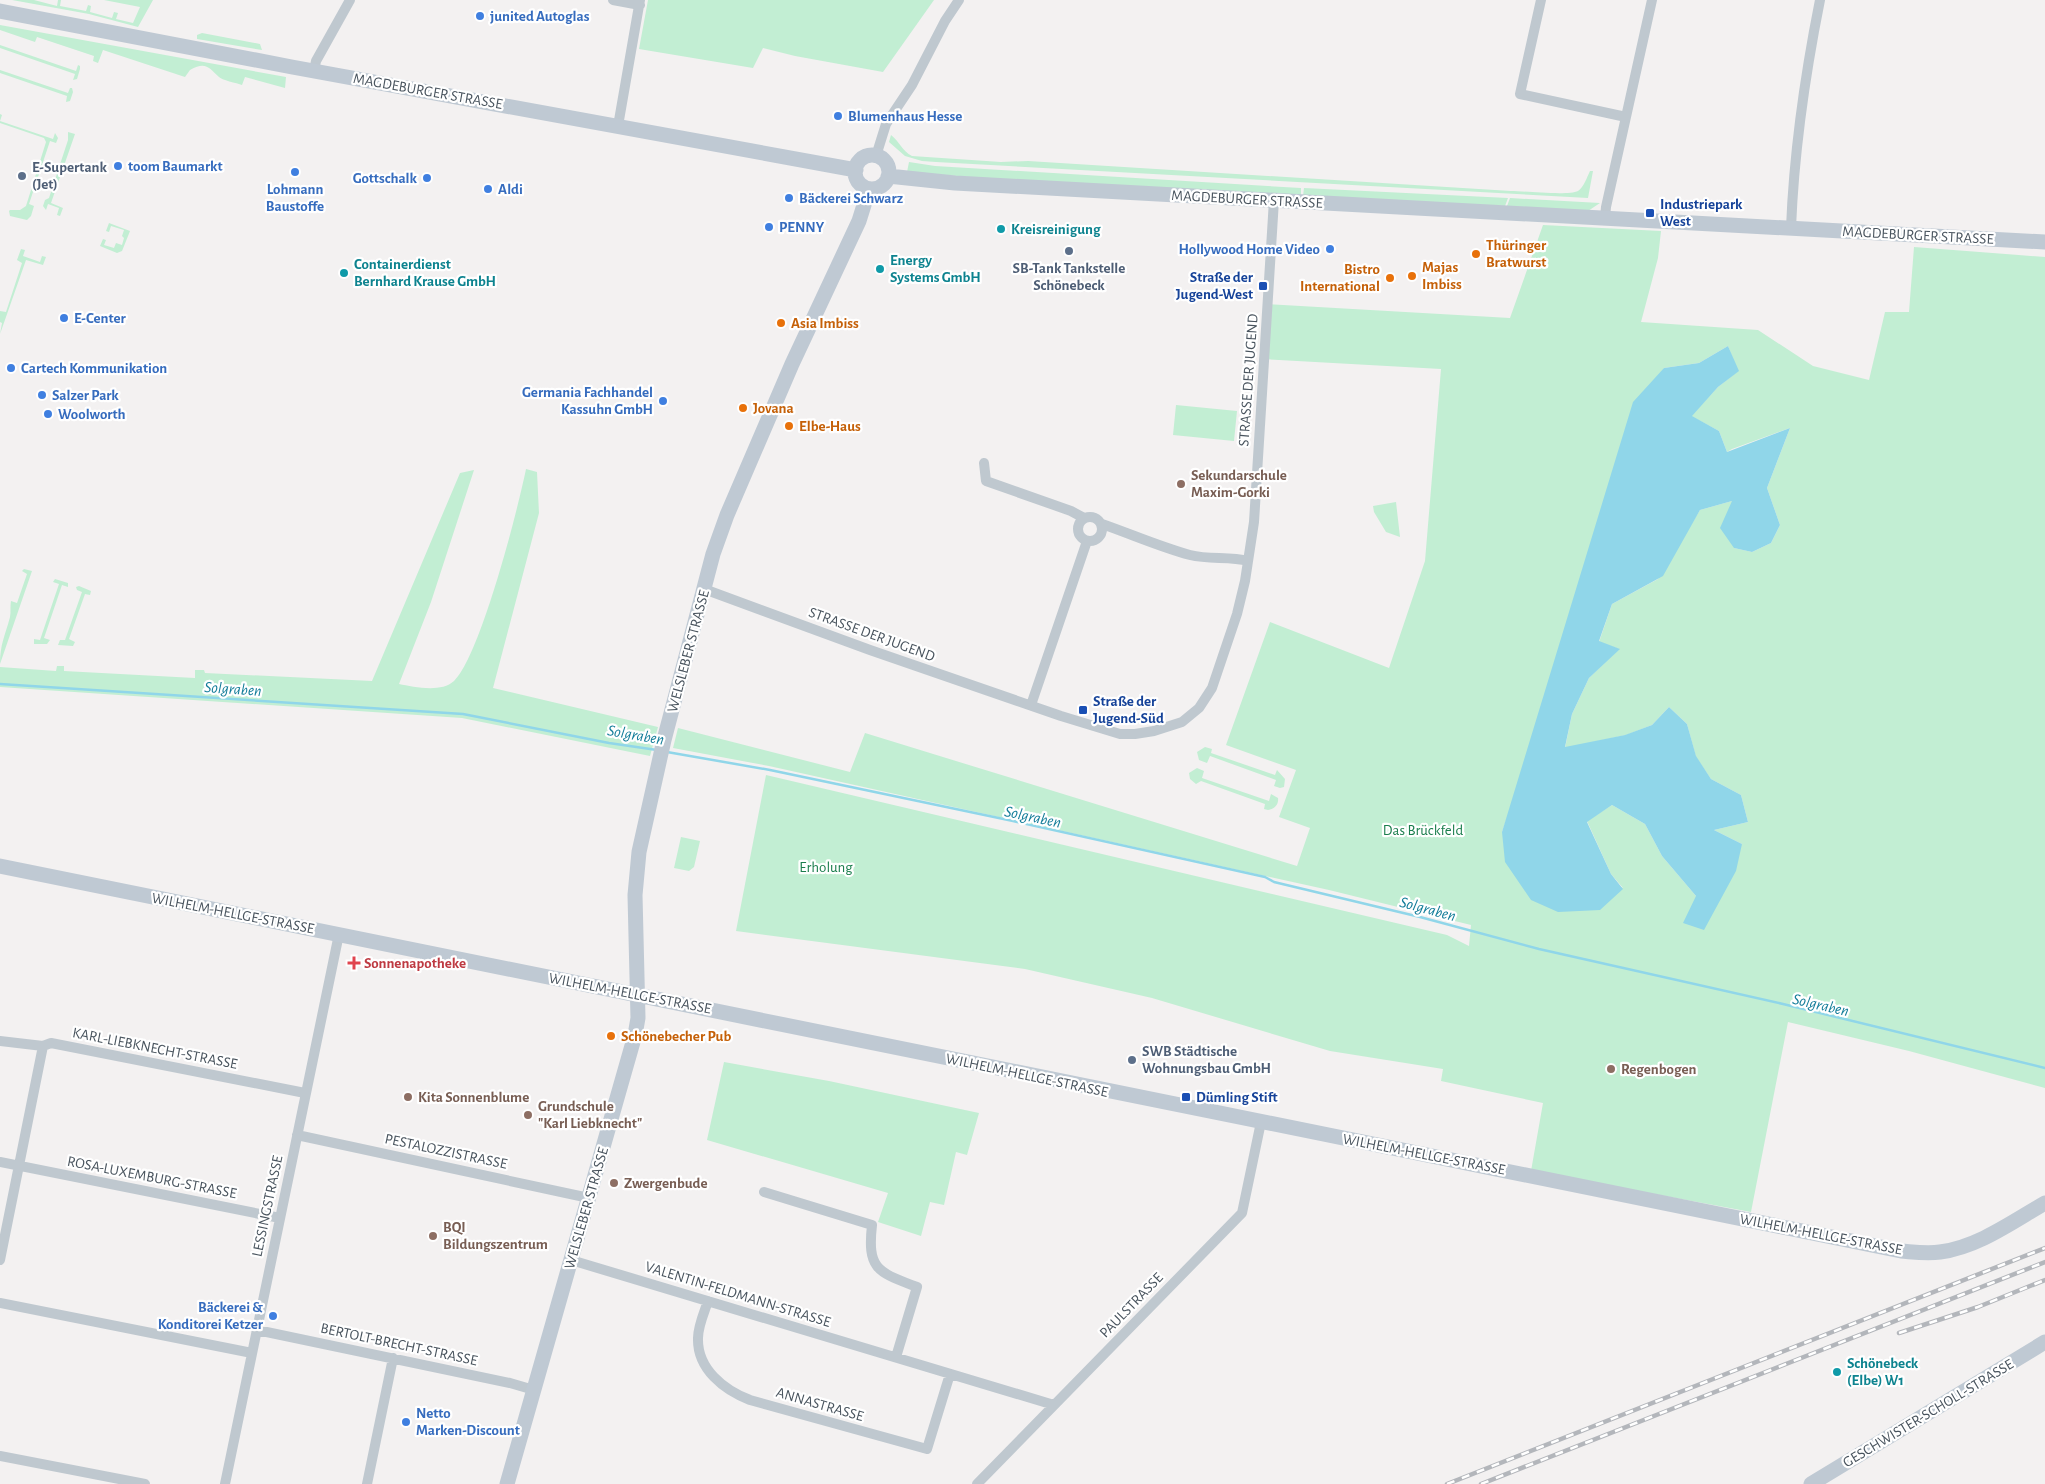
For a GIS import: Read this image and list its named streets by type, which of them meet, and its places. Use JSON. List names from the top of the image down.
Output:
{
  "streets": {
    "main road": [
      "MAGDEBURGER STRASSE",
      "WELSLEBER STRASSE",
      "WILHELM-HELLGE-STRASSE",
      "GESCHWISTER-SCHOLL-STRASSE"
    ],
    "street": [
      "STRASSE DER JUGEND",
      "KARL-LIEBKNECHT-STRASSE",
      "PESTALOZZISTRASSE",
      "ROSA-LUXEMBURG-STRASSE",
      "LESSINGSTRASSE",
      "VALENTIN-FELDMANN-STRASSE",
      "PAULSTRASSE",
      "BERTOLT-BRECHT-STRASSE",
      "ANNASTRASSE"
    ]
  },
  "crossings": [
    ["MAGDEBURGER STRASSE", "STRASSE DER JUGEND"],
    ["MAGDEBURGER STRASSE", "WELSLEBER STRASSE"],
    ["STRASSE DER JUGEND", "WELSLEBER STRASSE"],
    ["WELSLEBER STRASSE", "WILHELM-HELLGE-STRASSE"],
    ["WELSLEBER STRASSE", "PESTALOZZISTRASSE"],
    ["WELSLEBER STRASSE", "VALENTIN-FELDMANN-STRASSE"],
    ["WELSLEBER STRASSE", "BERTOLT-BRECHT-STRASSE"],
    ["WILHELM-HELLGE-STRASSE", "LESSINGSTRASSE"],
    ["WILHELM-HELLGE-STRASSE", "PAULSTRASSE"],
    ["KARL-LIEBKNECHT-STRASSE", "LESSINGSTRASSE"],
    ["PESTALOZZISTRASSE", "LESSINGSTRASSE"],
    ["ROSA-LUXEMBURG-STRASSE", "LESSINGSTRASSE"],
    ["LESSINGSTRASSE", "BERTOLT-BRECHT-STRASSE"],
    ["VALENTIN-FELDMANN-STRASSE", "PAULSTRASSE"],
    ["VALENTIN-FELDMANN-STRASSE", "ANNASTRASSE"]
  ],
  "water": ["Solgraben"],
  "parks": ["Das Brückfeld", "Erholung"],
  "places": {
    "other": [
      "junited Autoglas",
      "Blumenhaus Hesse",
      "toom Baumarkt",
      "Lohmann Baustoffe",
      "E-Supertank (Jet)",
      "Gottschalk",
      "Aldi",
      "Bäckerei Schwarz",
      "PENNY",
      "Kreisreinigung",
      "Hollywood Home Video",
      "SB-Tank Tankstelle Schönebeck",
      "Thüringer Bratwurst",
      "Energy Systems GmbH",
      "Containerdienst Bernhard Krause GmbH",
      "Majas Imbiss",
      "Bistro International",
      "E-Center",
      "Asia Imbiss",
      "Cartech Kommunikation",
      "Salzer Park",
      "Germania Fachhandel Kassuhn GmbH",
      "Jovana",
      "Woolworth",
      "Elbe-Haus",
      "Sekundarschule Maxim-Gorki",
      "Schönebecher Pub",
      "SWB Städtische Wohnungsbau GmbH",
      "Regenbogen",
      "Kita Sonnenblume",
      "Grundschule \"Karl Liebknecht\"",
      "Zwergenbude",
      "BQI Bildungszentrum",
      "Bäckerei & Konditorei Ketzer",
      "Schönebeck (Elbe) W1",
      "Netto Marken-Discount"
    ],
    "transit": [
      "Industriepark West",
      "Straße der Jugend-West",
      "Straße der Jugend-Süd",
      "Dümling Stift"
    ],
    "health": ["Sonnenapotheke"]
  }
}
